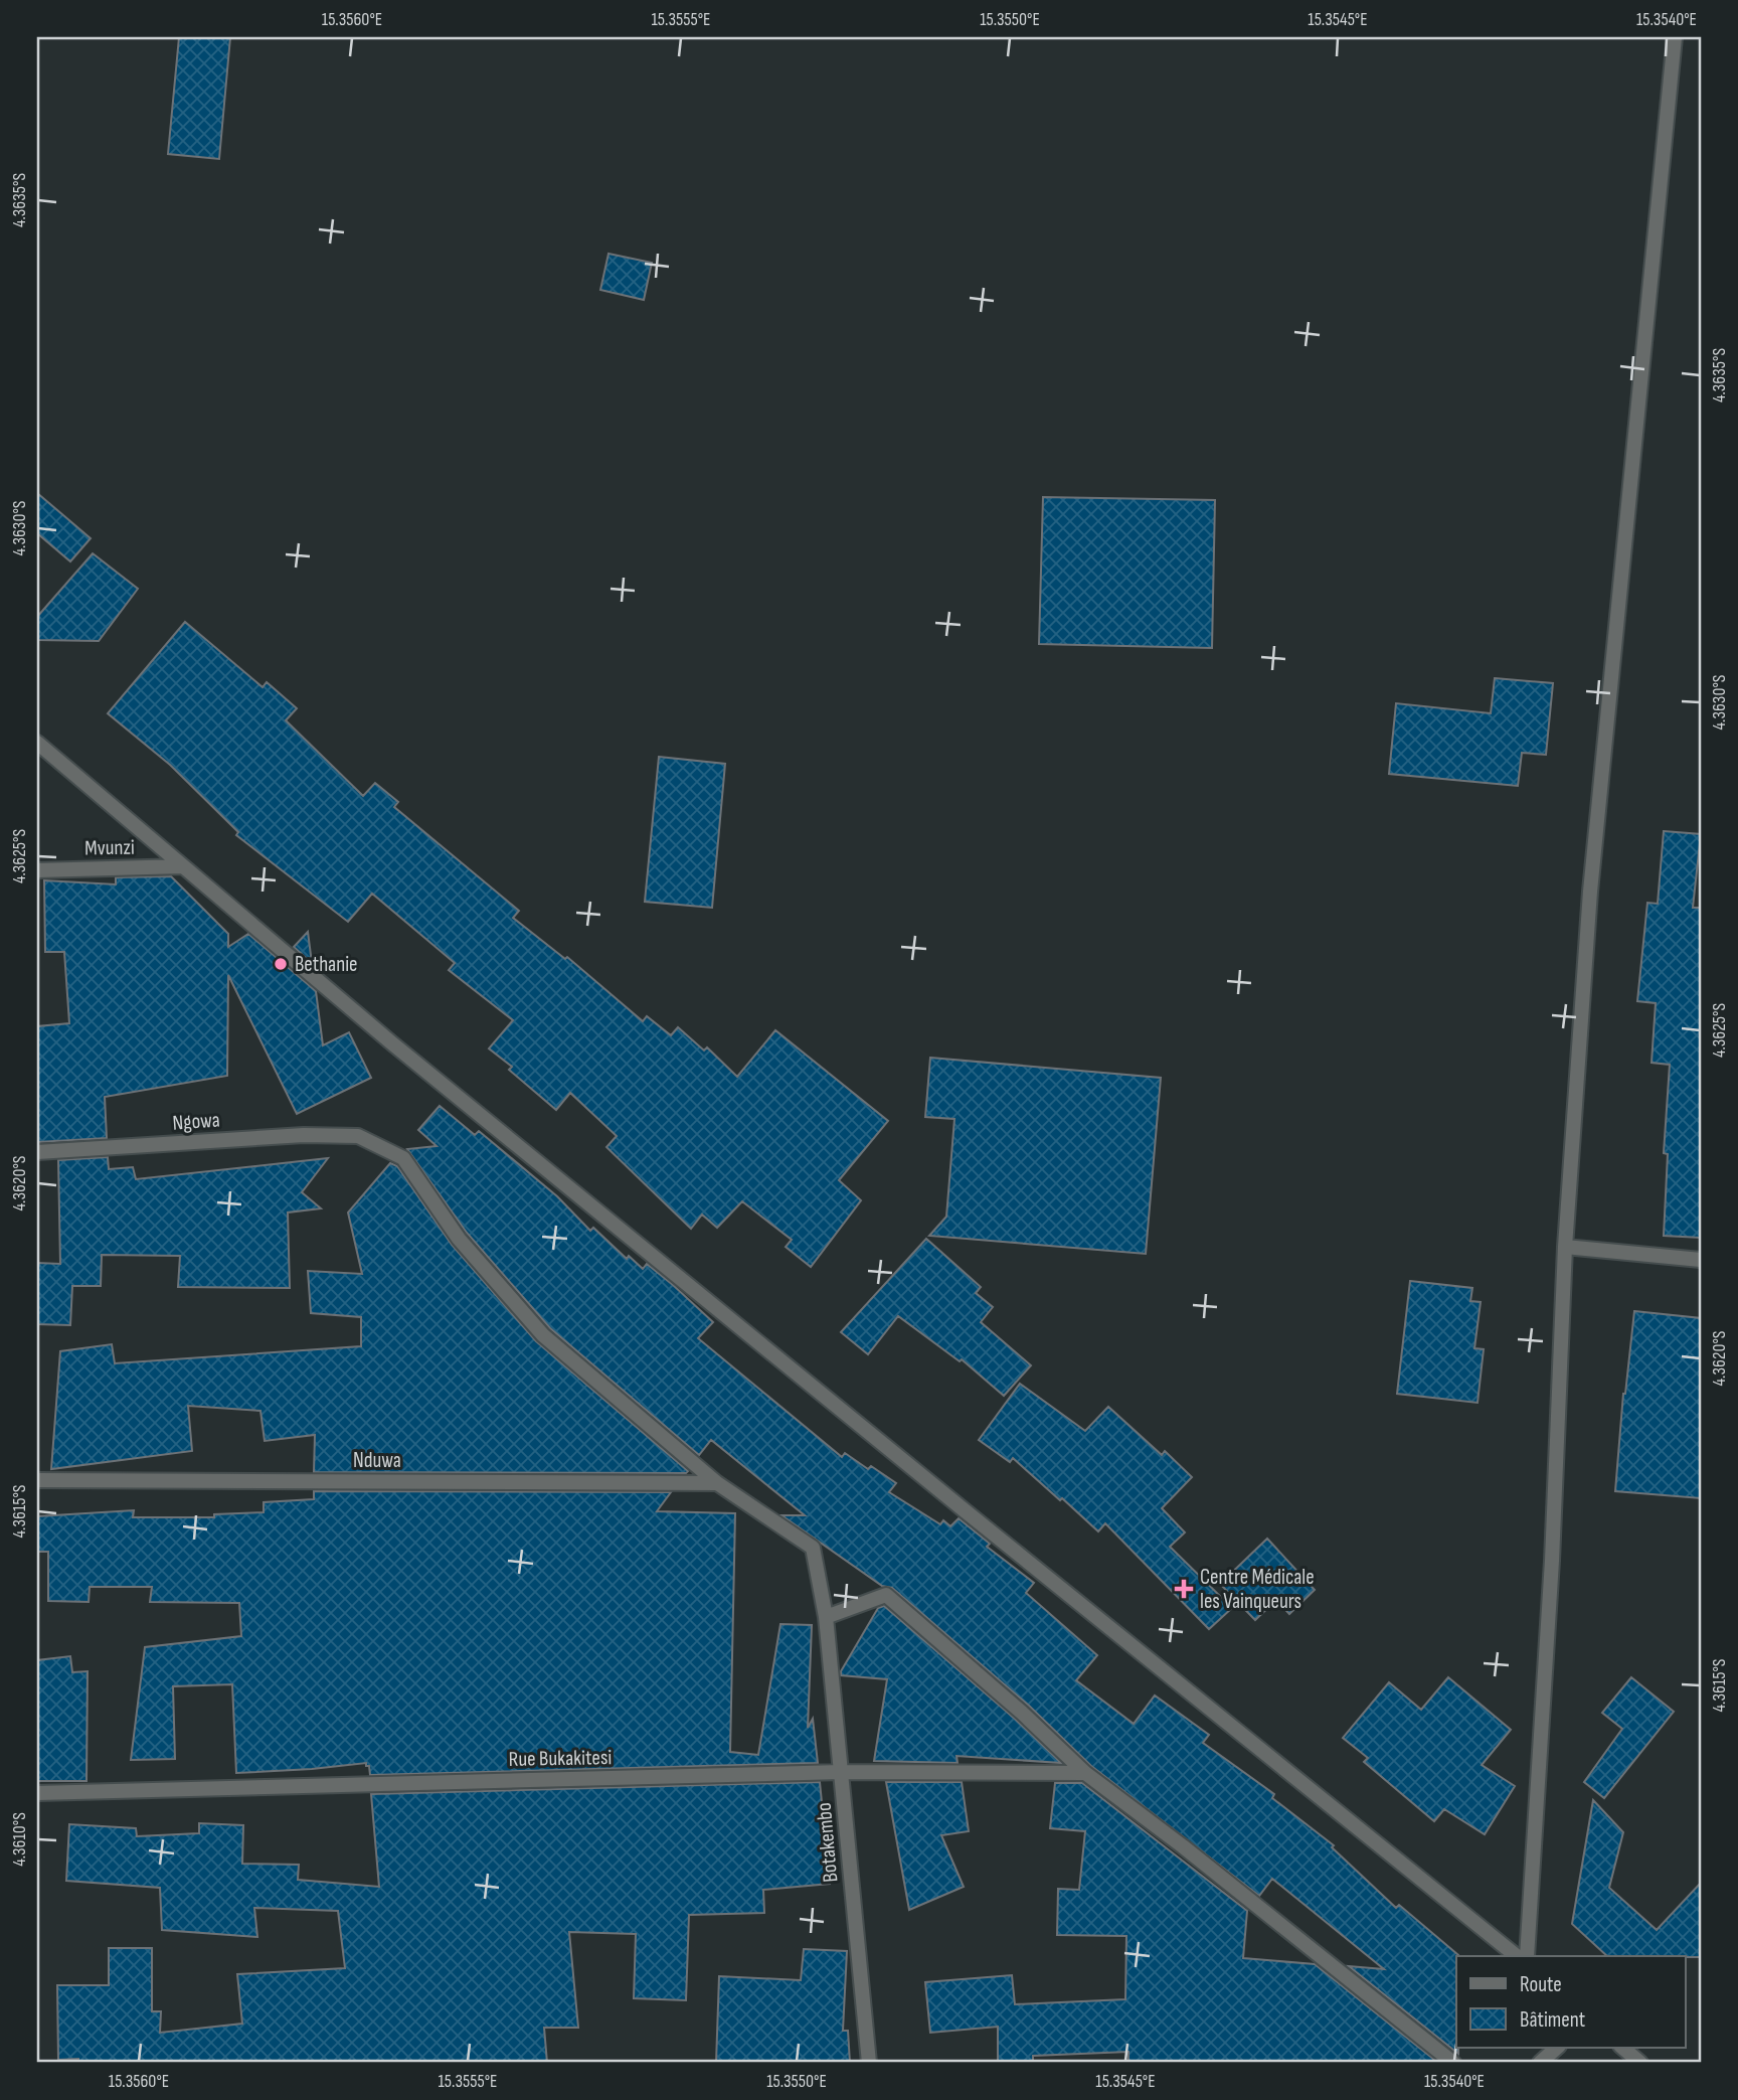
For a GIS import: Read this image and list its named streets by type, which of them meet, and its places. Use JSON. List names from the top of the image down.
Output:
{
  "streets": {
    "street": [
      "Mvunzi",
      "Ngowa",
      "Nduwa",
      "Rue Bukakitesi",
      "Botakembo"
    ]
  },
  "crossings": [
    ["Ngowa", "Botakembo"],
    ["Nduwa", "Botakembo"],
    ["Rue Bukakitesi", "Botakembo"]
  ],
  "places": {
    "other": ["Bethanie"],
    "health": ["Centre Médicale les Vainqueurs"]
  },
  "legend": ["Route", "Bâtiment"],
  "coordinates": [
    "15.3560°E",
    "15.3555°E",
    "15.3550°E",
    "15.3545°E",
    "15.3540°E",
    "4.3635°S",
    "4.3630°S",
    "4.3625°S",
    "4.3620°S",
    "4.3615°S",
    "4.3610°S"
  ]
}
